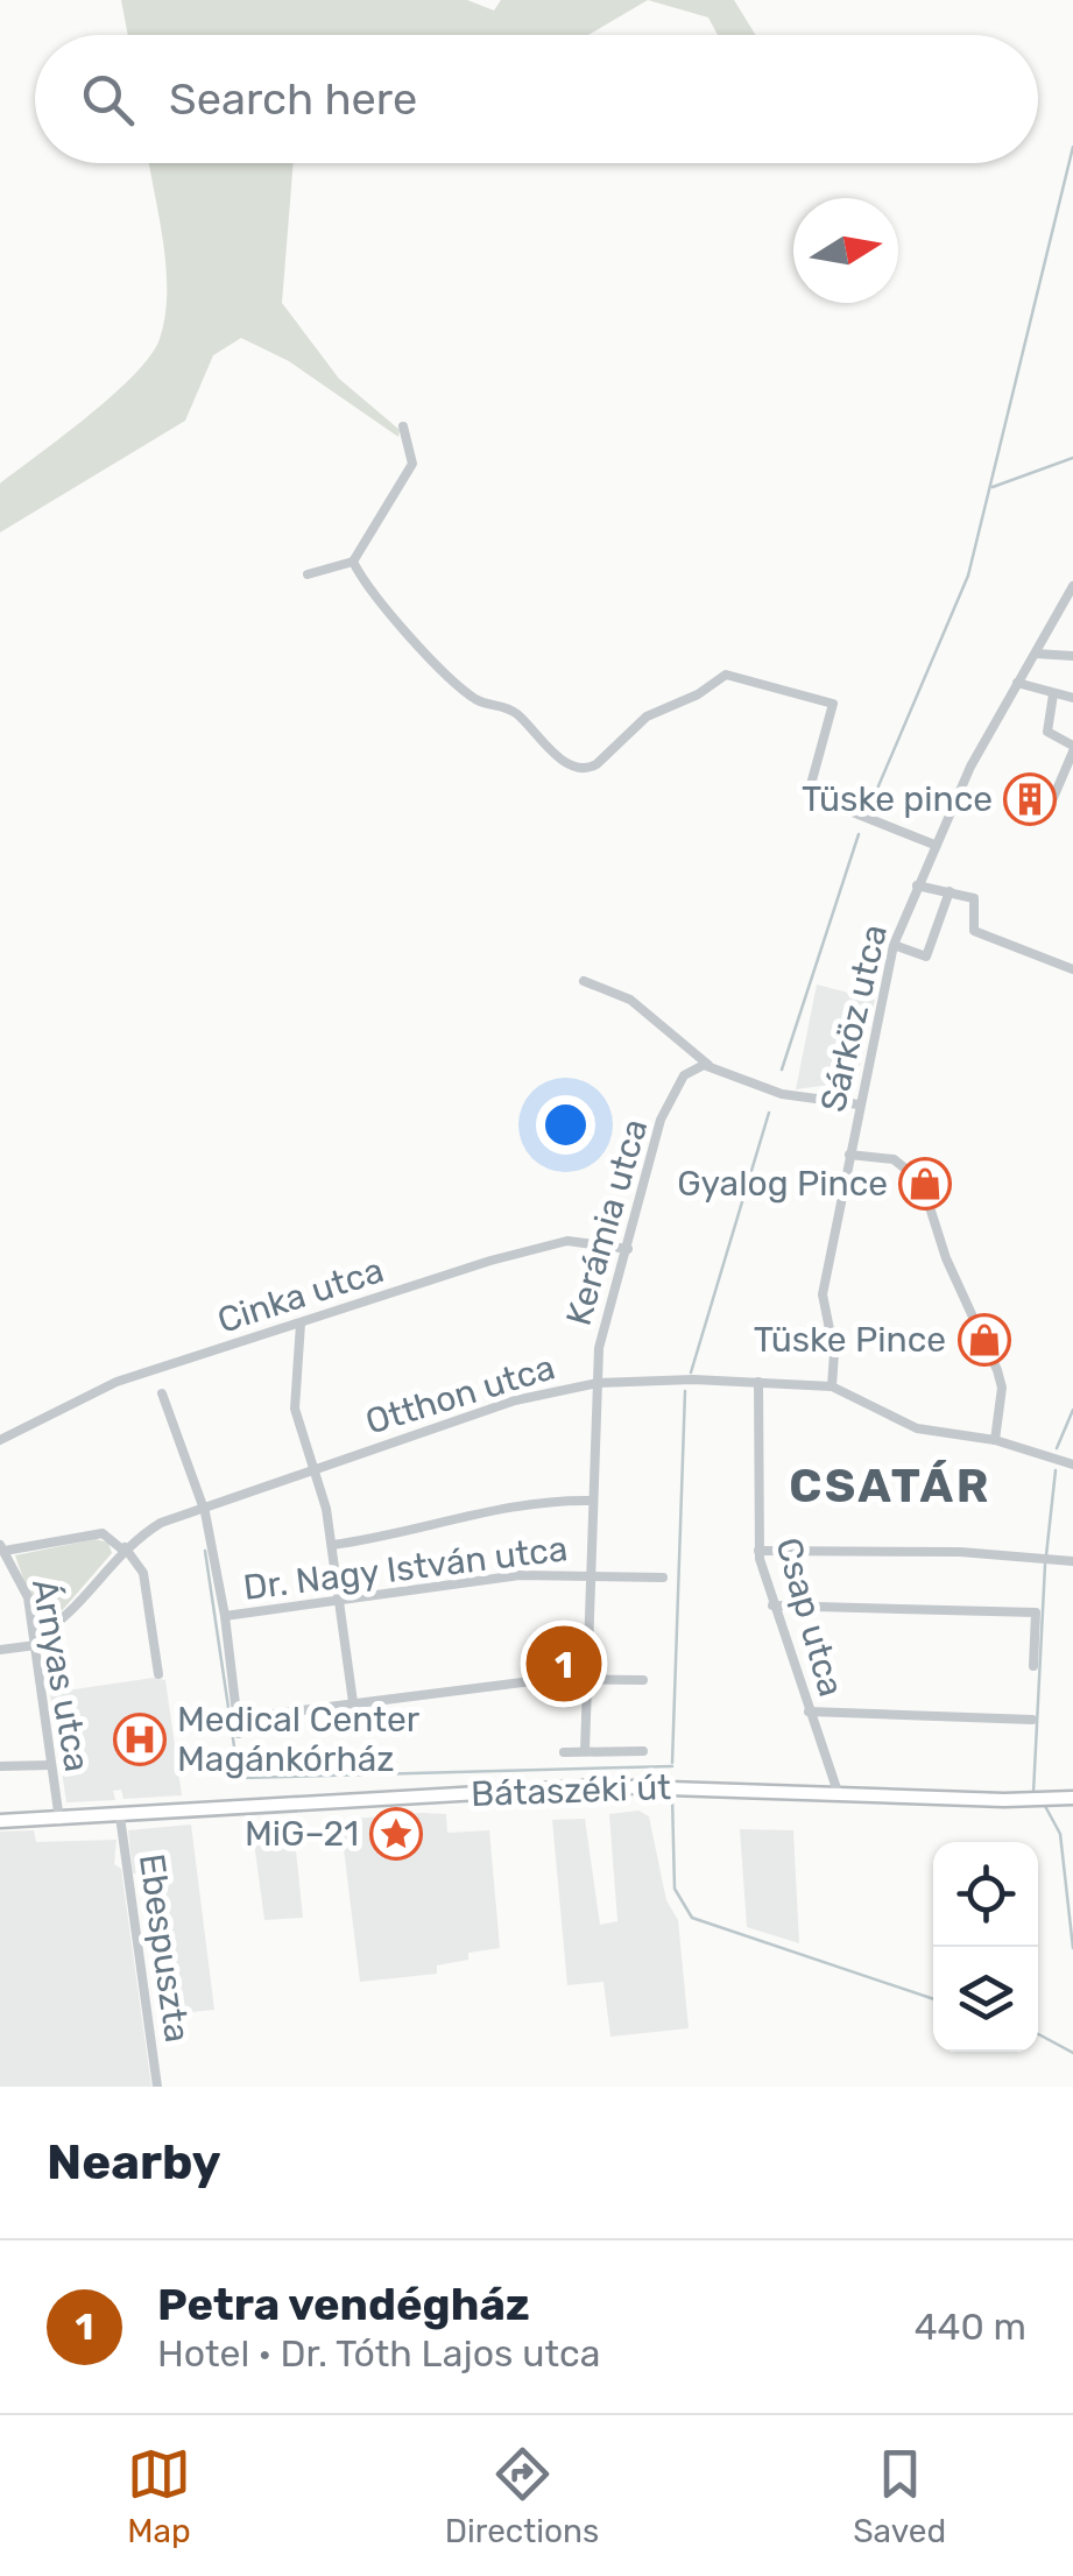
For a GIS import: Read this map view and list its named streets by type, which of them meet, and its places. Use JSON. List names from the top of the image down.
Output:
{
  "streets": {
    "main road": ["Bátaszéki út"],
    "street": [
      "Sárköz utca",
      "Kerámia utca",
      "Cinka utca",
      "Otthon utca",
      "Dr. Nagy István utca",
      "Csap utca",
      "Árnyas utca",
      "Ebespuszta"
    ]
  },
  "crossings": [
    ["Sárköz utca", "Otthon utca"],
    ["Kerámia utca", "Cinka utca"],
    ["Kerámia utca", "Otthon utca"],
    ["Kerámia utca", "Dr. Nagy István utca"],
    ["Otthon utca", "Csap utca"],
    ["Otthon utca", "Árnyas utca"],
    ["Csap utca", "Bátaszéki út"],
    ["Árnyas utca", "Bátaszéki út"],
    ["Bátaszéki út", "Ebespuszta"]
  ],
  "districts": ["CSATÁR"],
  "places": {
    "building": ["Tüske pince"],
    "shop": ["Gyalog Pince", "Tüske Pince"],
    "hospital": ["Medical Center Magánkórház"],
    "place": ["MiG–21"]
  },
  "north": "right",
  "page": {
    "search": "Search here",
    "pins": "1",
    "heading": "Nearby",
    "list": [
      {
        "mark": "1",
        "name": "Petra vendégház",
        "note": "Hotel · Dr. Tóth Lajos utca",
        "value": "440 m"
      }
    ],
    "nav": ["Map", "Directions", "Saved"]
  }
}
